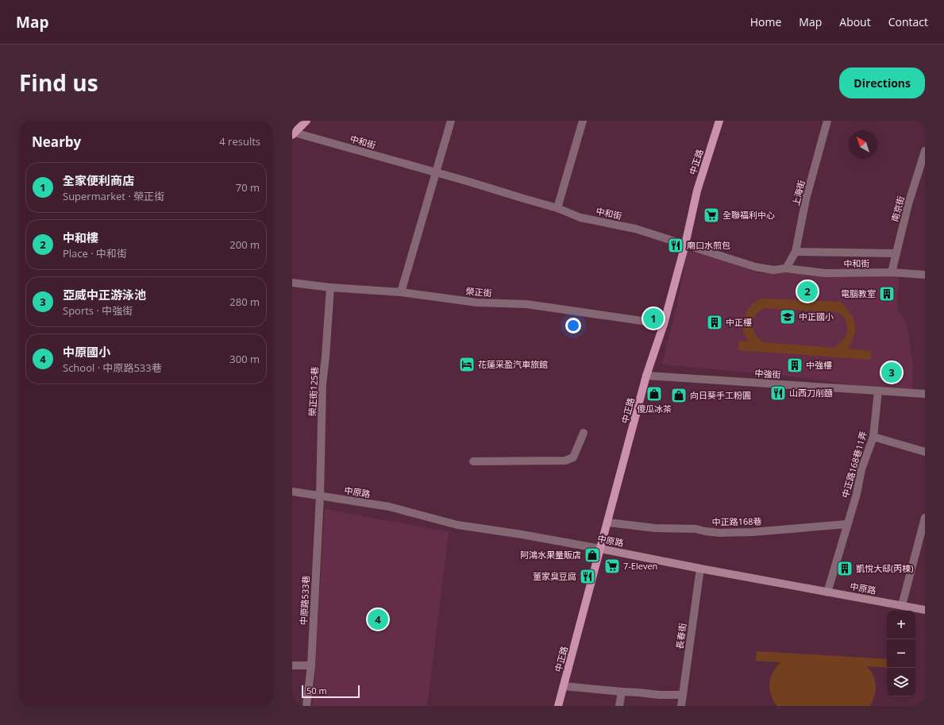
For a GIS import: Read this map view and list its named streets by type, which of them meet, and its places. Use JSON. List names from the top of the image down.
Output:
{
  "streets": {
    "main road": ["中正路"],
    "street": [
      "中和街",
      "上海街",
      "南京街",
      "榮正街",
      "中強街",
      "榮正街125巷",
      "中正路168巷11弄",
      "中原路",
      "中正路168巷",
      "中原路533巷",
      "長春街"
    ]
  },
  "crossings": [
    ["中和街", "中正路"],
    ["中和街", "上海街"],
    ["中和街", "南京街"],
    ["中正路", "榮正街"],
    ["中正路", "中強街"],
    ["中正路", "中原路"],
    ["中正路", "中正路168巷"],
    ["榮正街", "榮正街125巷"],
    ["中強街", "中正路168巷11弄"],
    ["榮正街125巷", "中原路"],
    ["榮正街125巷", "中原路533巷"],
    ["中正路168巷11弄", "中原路"],
    ["中正路168巷11弄", "中正路168巷"],
    ["中原路", "中原路533巷"],
    ["中原路", "長春街"]
  ],
  "places": {
    "supermarket": ["全聯福利中心", "7-Eleven"],
    "restaurant": ["廟口水煎包", "山西刀削麵", "董家臭豆腐"],
    "building": [
      "電腦教室",
      "中正樓",
      "中強樓",
      "凱悅大邸(丙棟)"
    ],
    "school or university": ["中正國小"],
    "hotel": ["花蓮采盈汽車旅館"],
    "shop": ["傻瓜冰茶", "向日葵手工粉圓", "阿鴻水果量販店"]
  },
  "scale_bar": "50 m",
  "north": "top left",
  "page": {
    "header": "Map",
    "nav": [
      "Home",
      "Map",
      "About",
      "Contact"
    ],
    "title": "Find us",
    "buttons": "Directions",
    "heading": ["Nearby", "4 results"],
    "list": [
      {
        "mark": "1",
        "name": "全家便利商店",
        "note": "Supermarket · 榮正街",
        "value": "70 m"
      },
      {
        "mark": "2",
        "name": "中和樓",
        "note": "Place · 中和街",
        "value": "200 m"
      },
      {
        "mark": "3",
        "name": "亞威中正游泳池",
        "note": "Sports · 中強街",
        "value": "280 m"
      },
      {
        "mark": "4",
        "name": "中原國小",
        "note": "School · 中原路533巷",
        "value": "300 m"
      }
    ],
    "pins": [
      "2",
      "1",
      "3",
      "4"
    ],
    "map_buttons": ["+", "−"],
    "scale": "50 m"
  }
}
